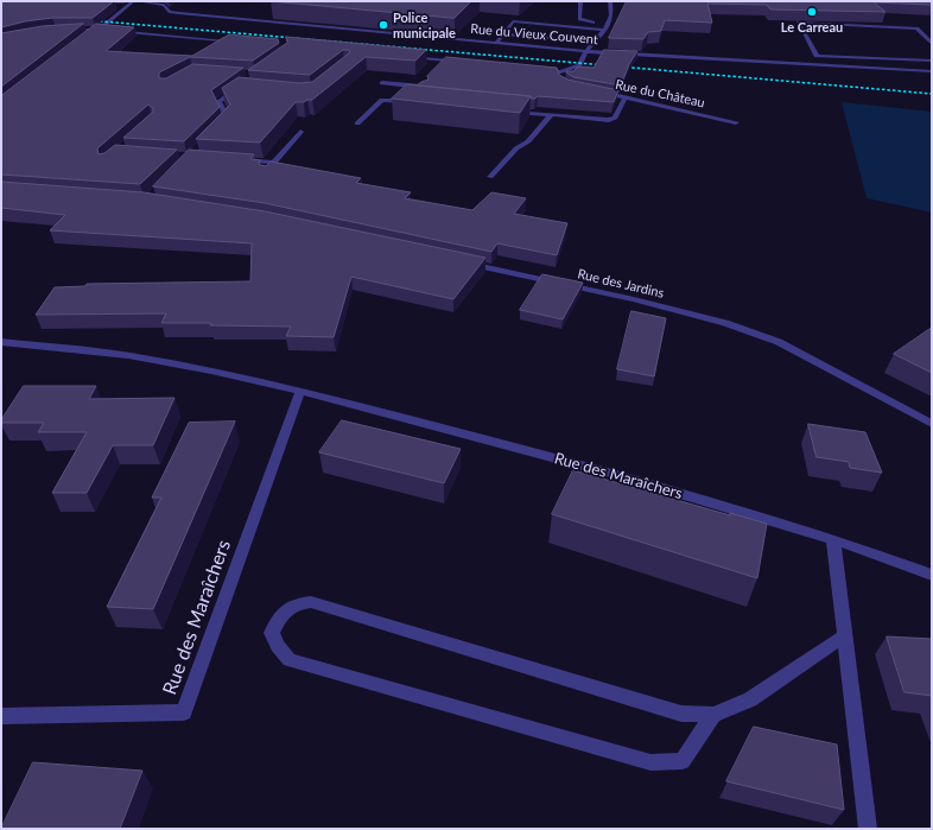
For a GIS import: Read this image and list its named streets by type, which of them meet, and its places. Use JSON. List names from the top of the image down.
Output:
{
  "streets": {
    "street": [
      "Rue du Vieux Couvent",
      "Rue du Château",
      "Rue des Jardins",
      "Rue des Maraîchers"
    ]
  },
  "places": ["Le Carreau", "Police municipale"]
}
